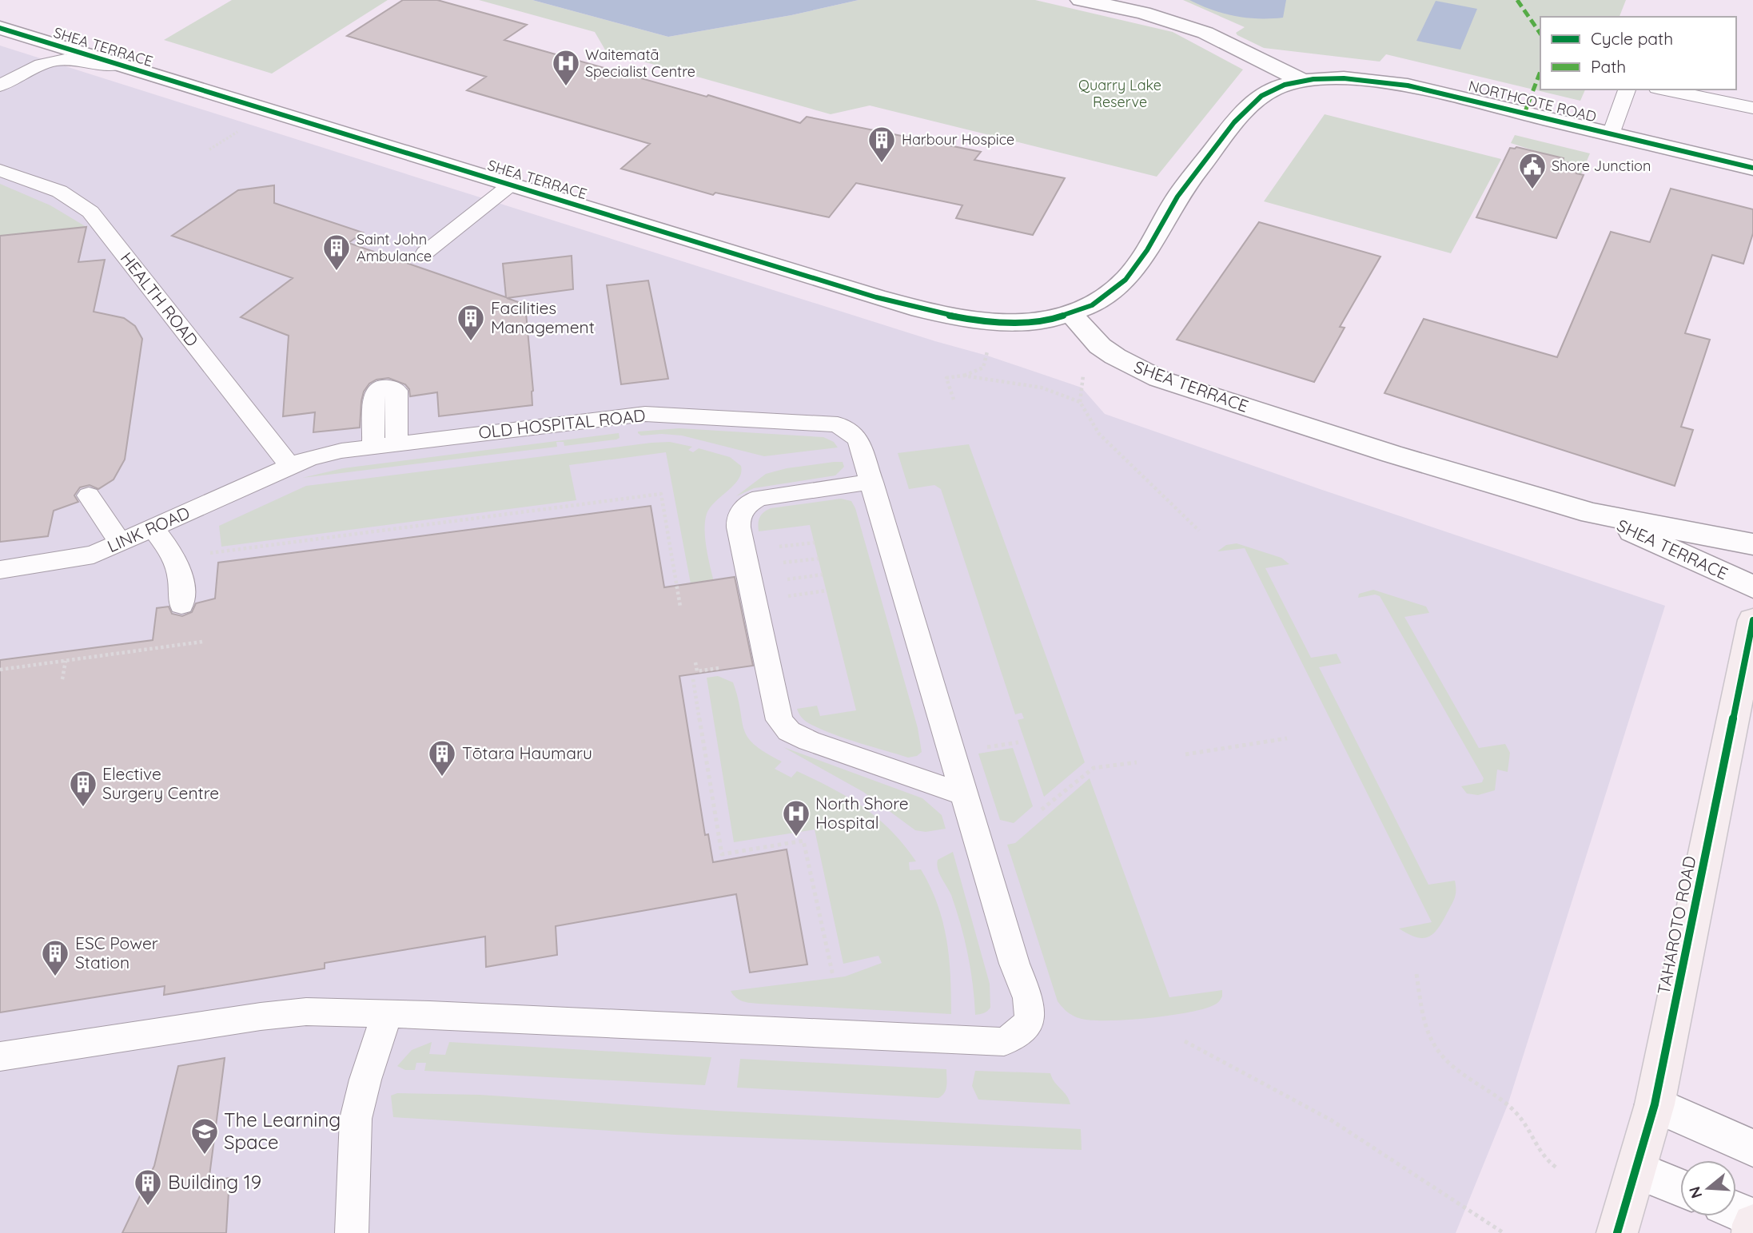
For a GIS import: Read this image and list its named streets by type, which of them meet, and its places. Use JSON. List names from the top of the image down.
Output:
{
  "streets": {
    "main road": ["TAHAROTO ROAD"],
    "street": ["SHEA TERRACE", "NORTHCOTE ROAD"],
    "lane": ["HEALTH ROAD", "OLD HOSPITAL ROAD", "LINK ROAD"]
  },
  "crossings": [
    ["HEALTH ROAD", "OLD HOSPITAL ROAD"],
    ["HEALTH ROAD", "LINK ROAD"],
    ["OLD HOSPITAL ROAD", "LINK ROAD"]
  ],
  "parks": ["Quarry Lake Reserve"],
  "places": {
    "hospital": ["Waitematā Specialist Centre", "North Shore Hospital"],
    "building": [
      "Harbour Hospice",
      "Saint John Ambulance",
      "Facilities Management",
      "Tōtara Haumaru",
      "Elective Surgery Centre",
      "ESC Power Station",
      "Building 19"
    ],
    "public building": ["Shore Junction"],
    "school or university": ["The Learning Space"]
  },
  "legend": ["Cycle path", "Path"],
  "north": "left"
}
